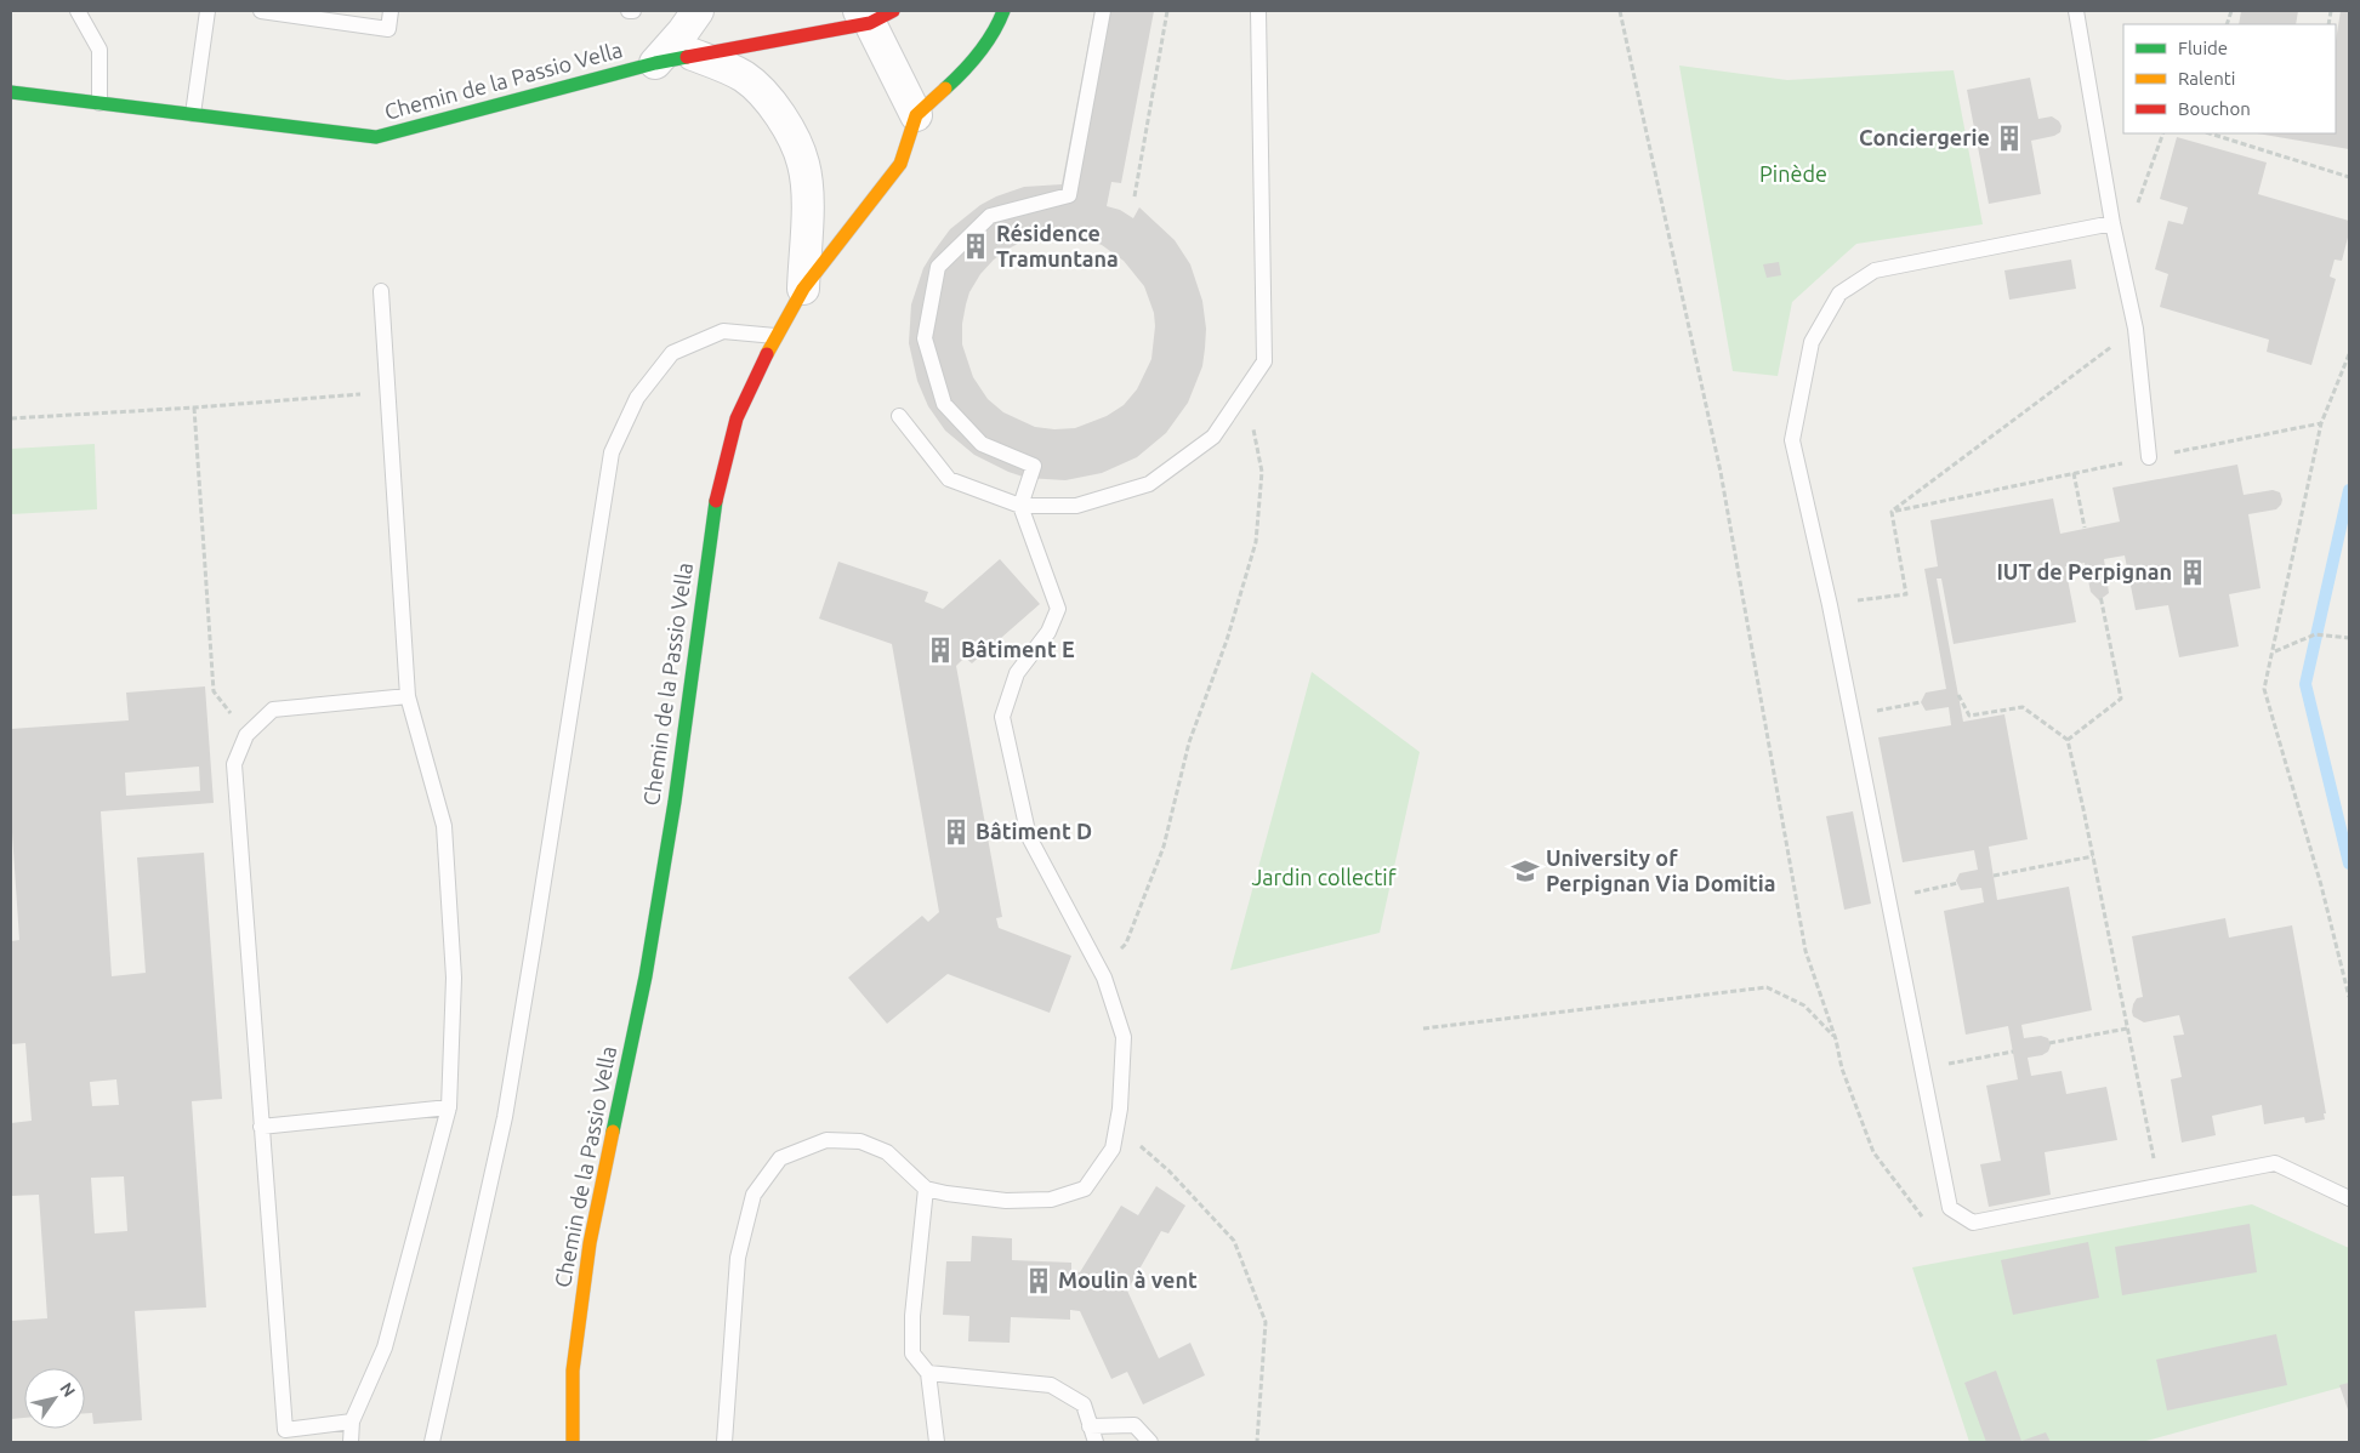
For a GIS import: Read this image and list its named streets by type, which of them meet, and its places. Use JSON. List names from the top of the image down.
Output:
{
  "streets": {
    "street": ["Chemin de la Passio Vella"]
  },
  "parks": ["Pinède", "Jardin collectif"],
  "places": {
    "building": [
      "Conciergerie",
      "Résidence Tramuntana",
      "IUT de Perpignan",
      "Bâtiment E",
      "Bâtiment D",
      "Moulin à vent"
    ],
    "school or university": ["University of Perpignan Via Domitia"]
  },
  "legend": ["Fluide", "Ralenti", "Bouchon"],
  "north": "top right"
}
